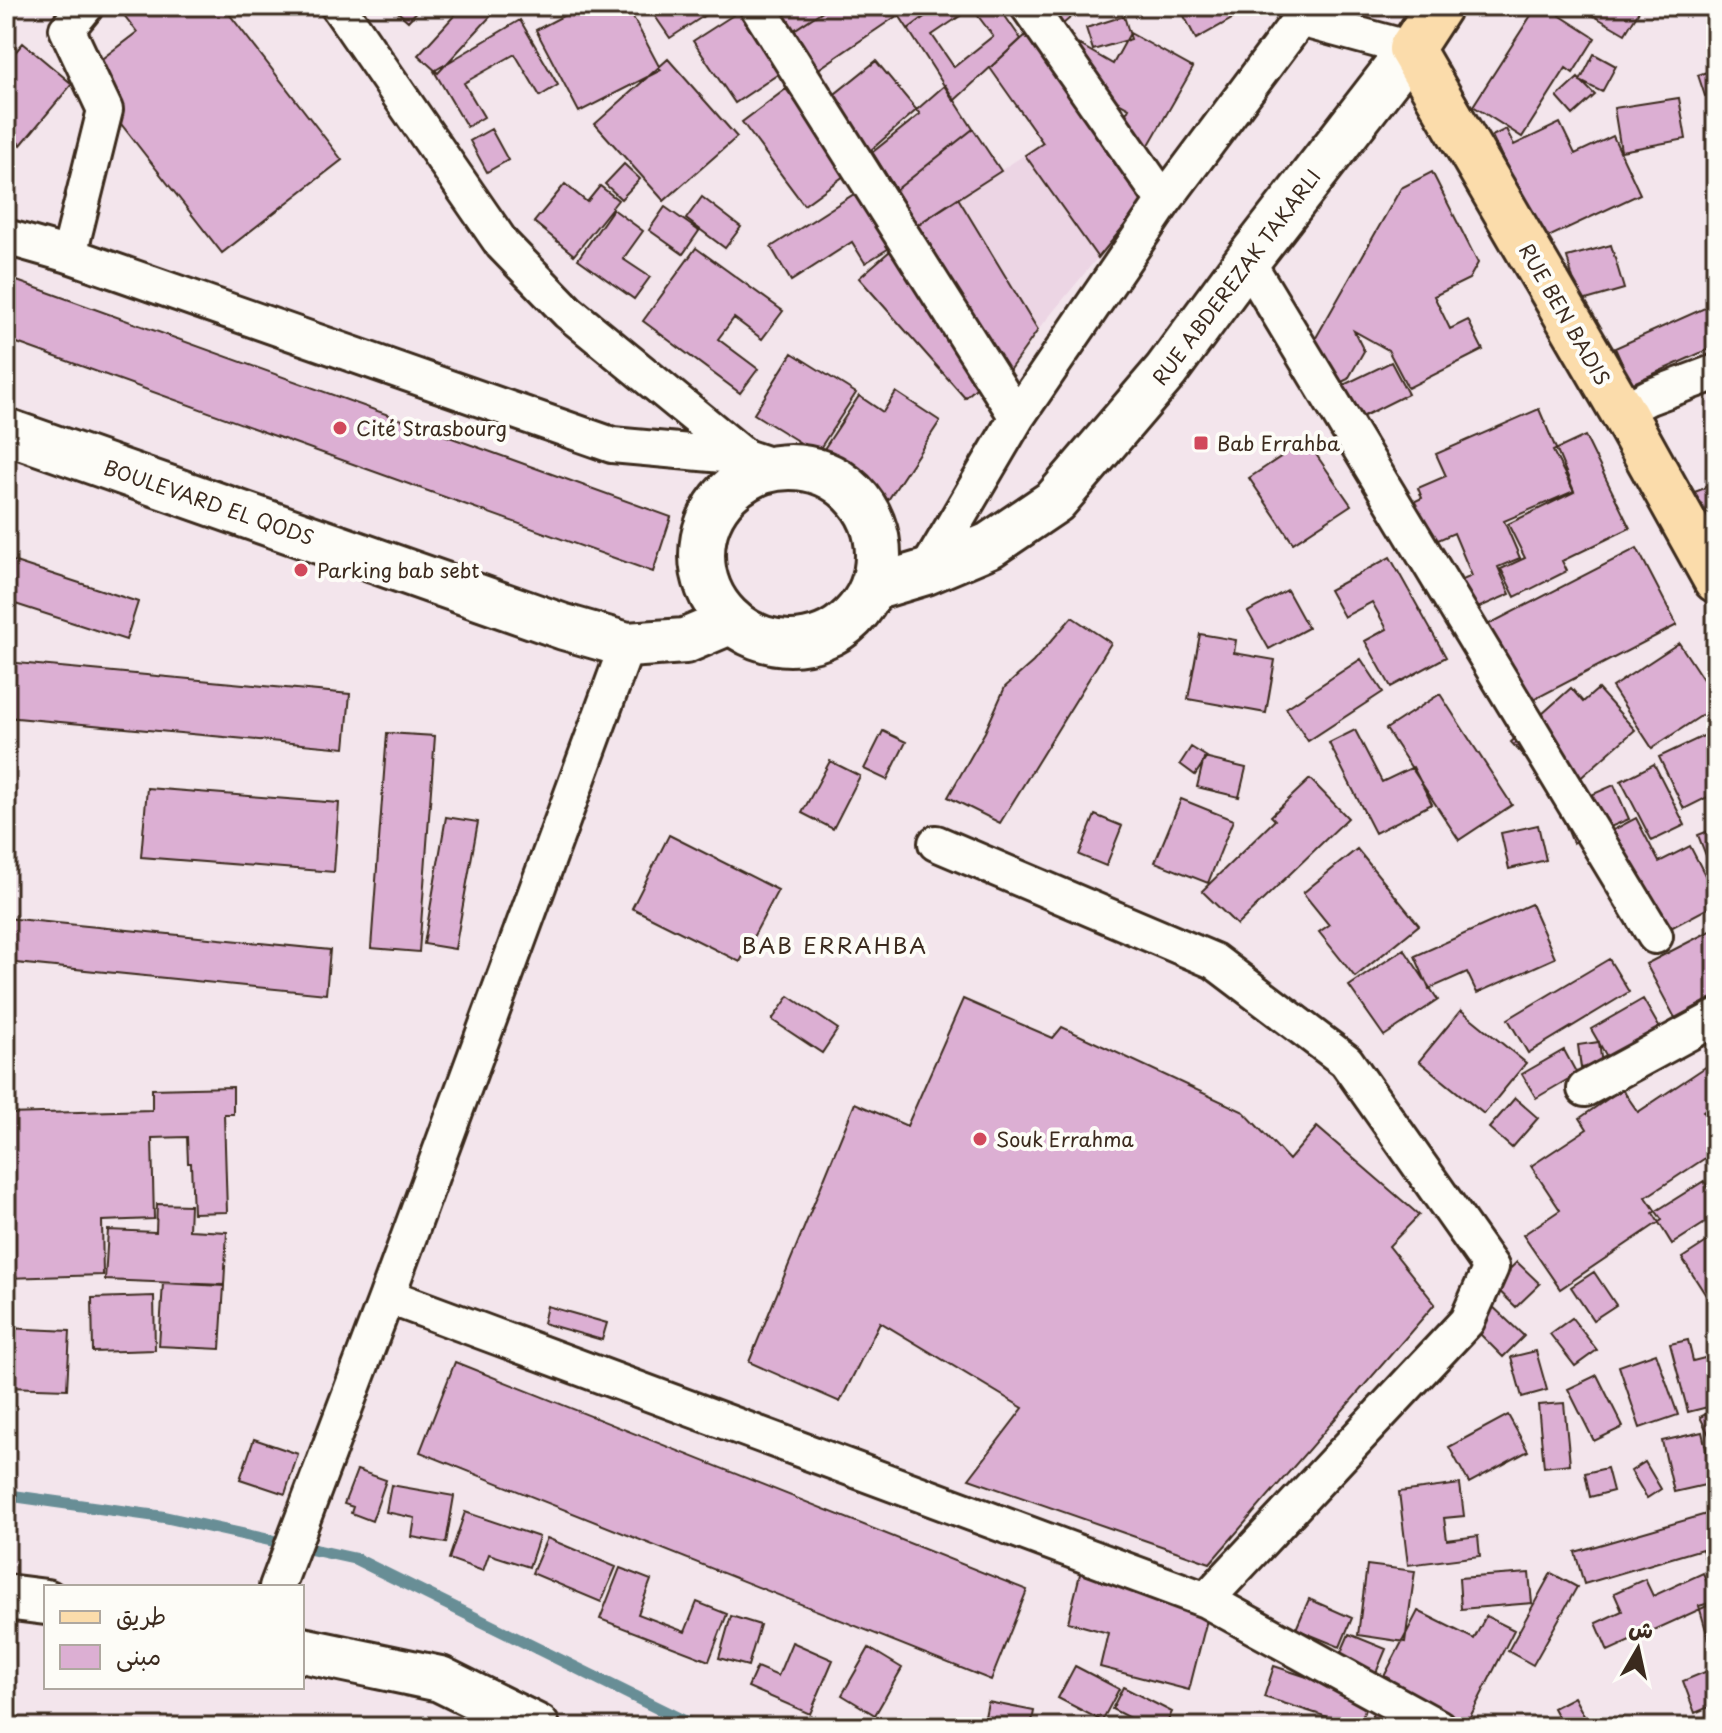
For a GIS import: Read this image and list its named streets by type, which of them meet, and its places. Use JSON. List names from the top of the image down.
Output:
{
  "streets": {
    "main road": ["RUE ABDEREZAK TAKARLI", "RUE BEN BADIS", "BOULEVARD EL QODS"]
  },
  "crossings": [
    ["RUE ABDEREZAK TAKARLI", "RUE BEN BADIS"],
    ["RUE ABDEREZAK TAKARLI", "BOULEVARD EL QODS"]
  ],
  "districts": ["BAB ERRAHBA"],
  "places": {
    "other": ["Cité Strasbourg", "Parking bab sebt", "Souk Errahma"],
    "transit": ["Bab Errahba"]
  },
  "legend": ["طريق", "مبنى"],
  "north": "top"
}
